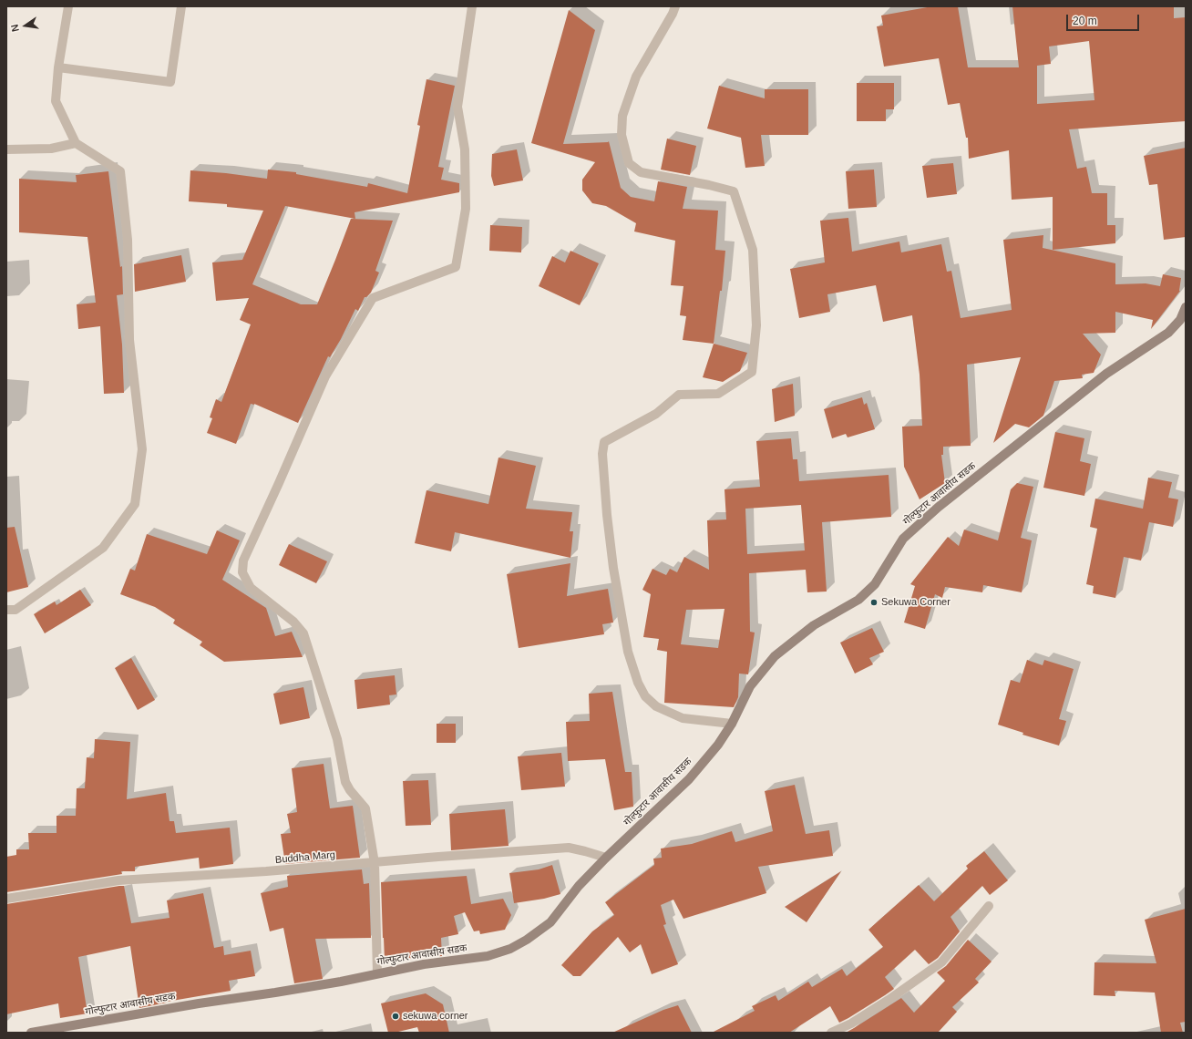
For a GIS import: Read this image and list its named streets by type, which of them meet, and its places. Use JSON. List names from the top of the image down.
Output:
{
  "streets": {
    "main road": ["गोल्फुटार आवासीय सडक"],
    "street": ["Buddha Marg"]
  },
  "crossings": [
    ["गोल्फुटार आवासीय सडक", "Buddha Marg"]
  ],
  "places": ["Sekuwa Corner", "sekuwa corner"],
  "scale_bar": "20 m",
  "north": "left"
}
